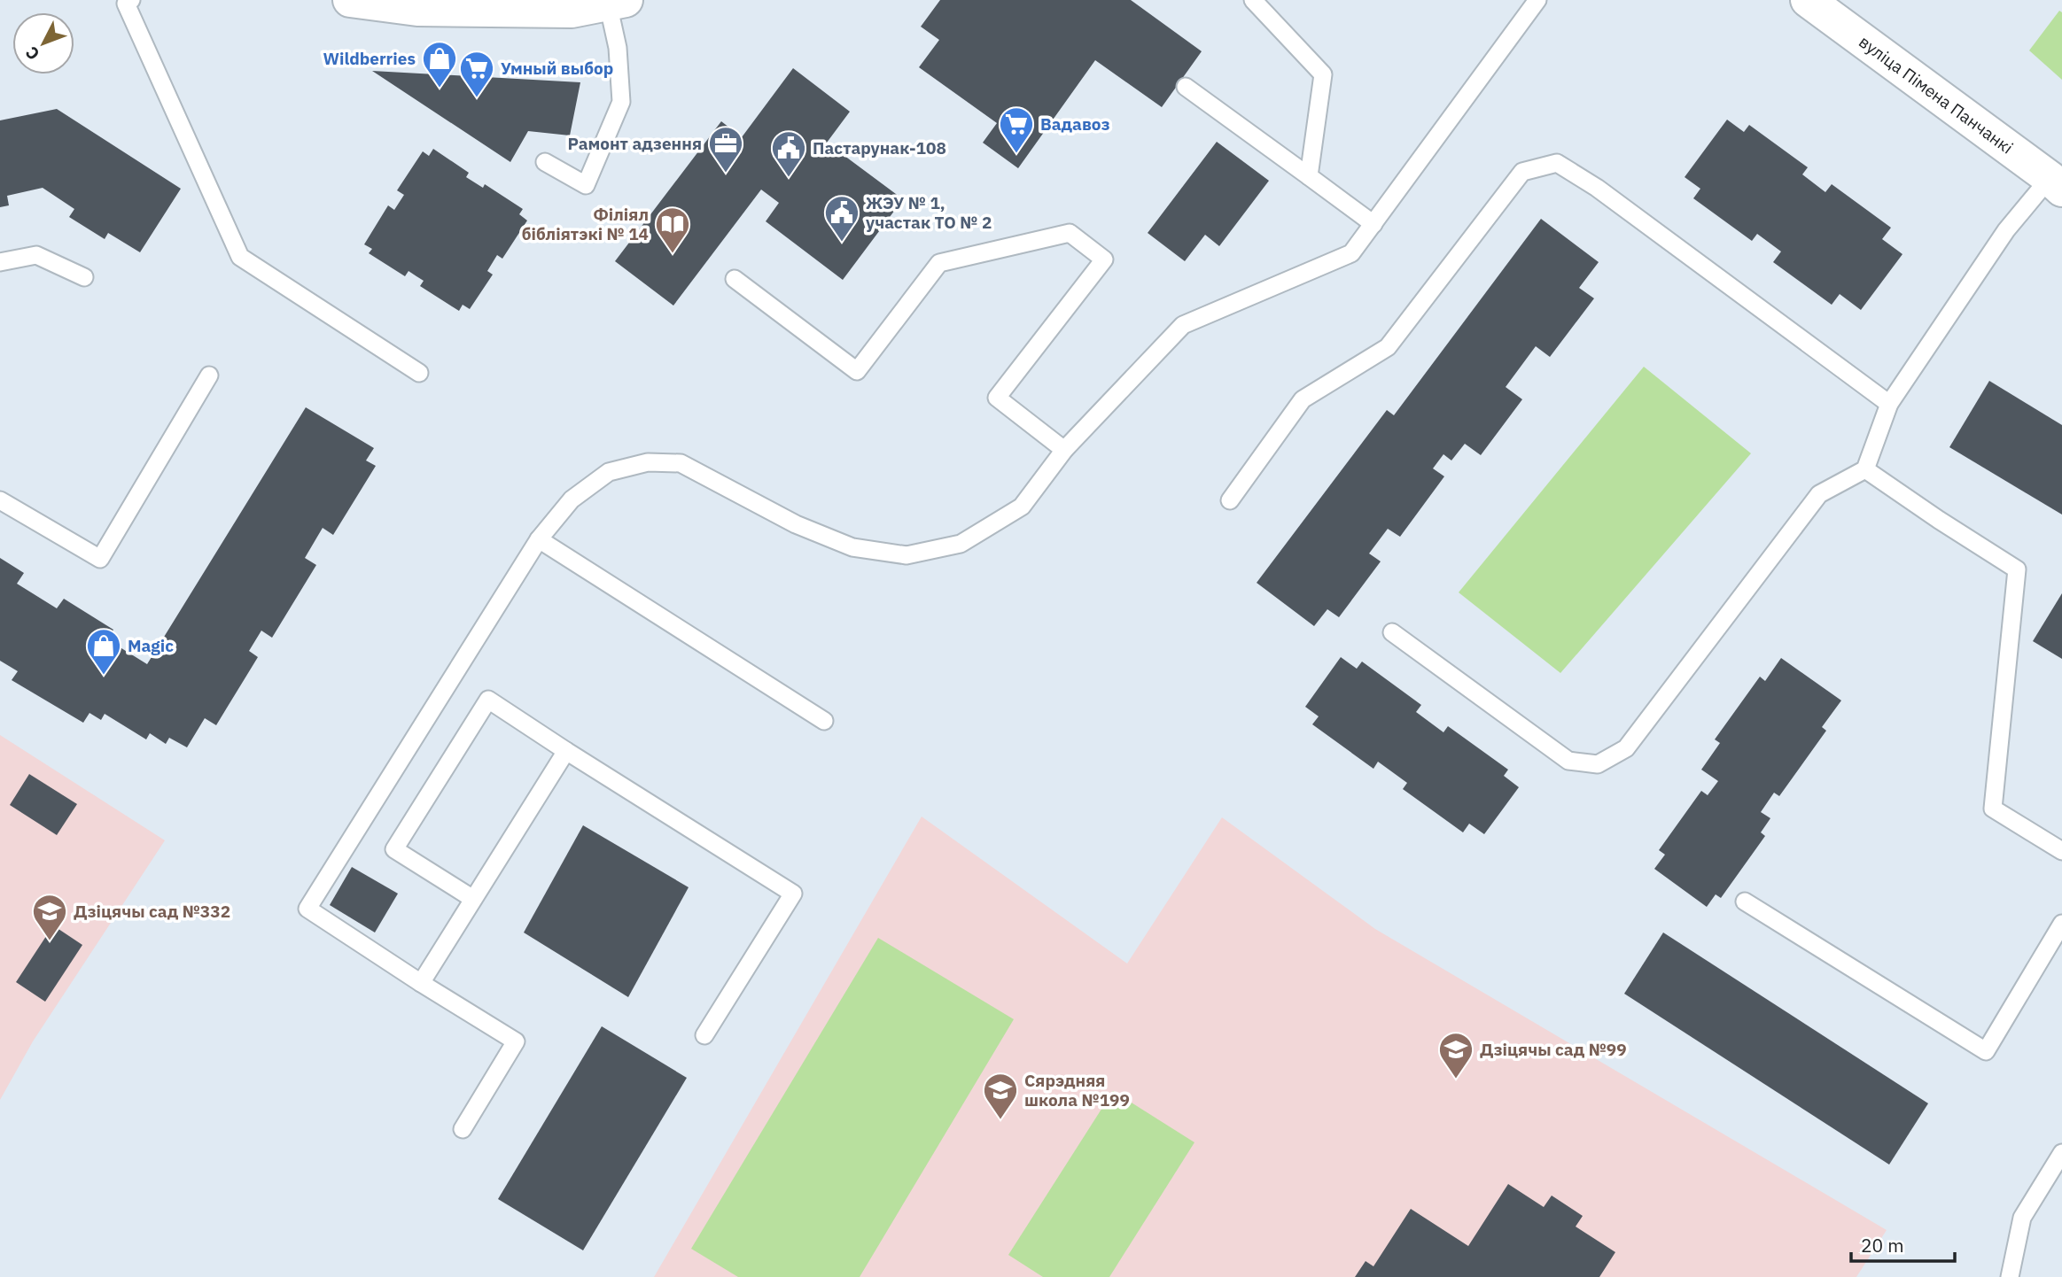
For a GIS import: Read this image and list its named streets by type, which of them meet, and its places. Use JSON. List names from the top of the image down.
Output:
{
  "streets": {
    "street": ["вуліца Пімена Панчанкі"]
  },
  "places": {
    "shop": ["Wildberries", "Magic"],
    "supermarket": ["Умный выбор", "Вадавоз"],
    "office": ["Рамонт адзення"],
    "public building": ["Пастарунак-108", "ЖЭУ № 1, участак ТО № 2"],
    "library": ["Філіял бібліятэкі № 14"],
    "school or university": ["Дзіцячы сад №332", "Дзіцячы сад №99", "Сярэдняя школа №199"]
  },
  "scale_bar": "20 m",
  "north": "bottom left"
}
